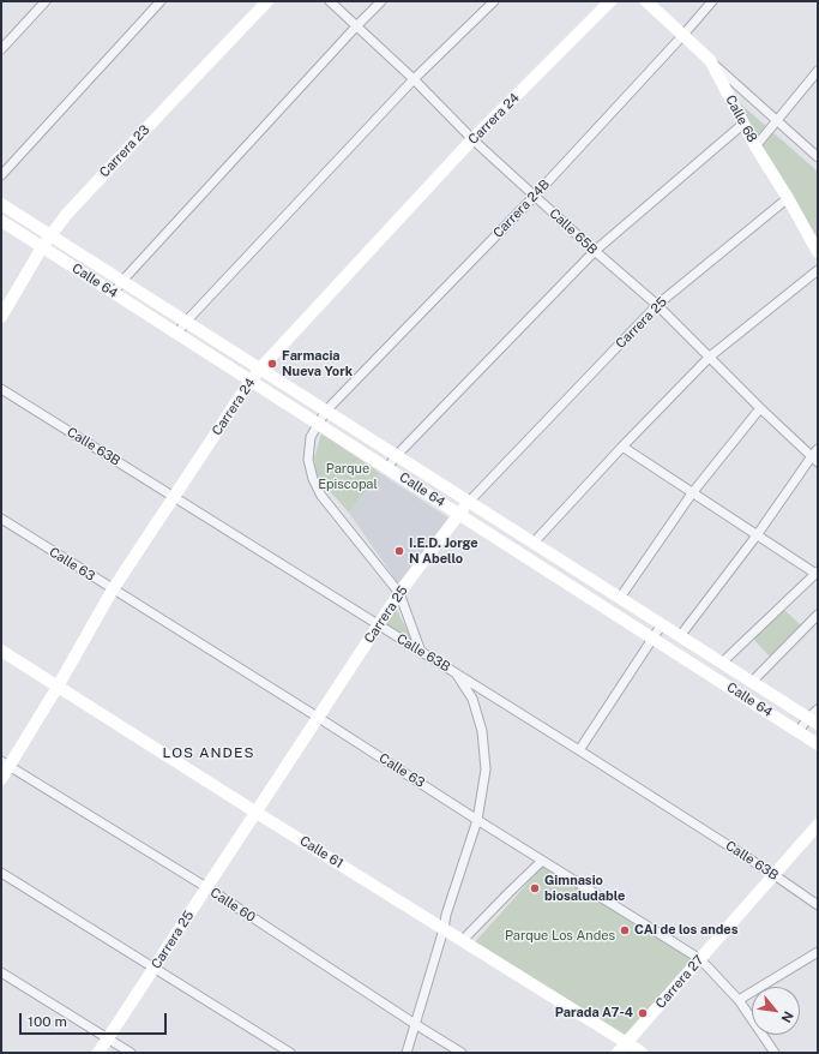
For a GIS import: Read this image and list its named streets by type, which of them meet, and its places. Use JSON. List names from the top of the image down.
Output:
{
  "streets": {
    "street": [
      "Carrera 24",
      "Calle 68",
      "Carrera 23",
      "Carrera 24B",
      "Calle 65B",
      "Calle 64",
      "Carrera 25",
      "Calle 63B",
      "Calle 63",
      "Calle 61",
      "Calle 60",
      "Carrera 27"
    ]
  },
  "crossings": [
    ["Carrera 24", "Calle 65B"],
    ["Carrera 24", "Calle 64"],
    ["Carrera 24", "Calle 63B"],
    ["Carrera 24", "Calle 63"],
    ["Carrera 24", "Calle 61"],
    ["Carrera 24", "Calle 60"],
    ["Calle 68", "Carrera 24B"],
    ["Calle 68", "Carrera 25"],
    ["Carrera 23", "Calle 64"],
    ["Carrera 24B", "Calle 65B"],
    ["Carrera 24B", "Calle 64"],
    ["Carrera 24B", "Carrera 25"],
    ["Carrera 24B", "Calle 63B"],
    ["Calle 65B", "Carrera 25"],
    ["Calle 64", "Carrera 25"],
    ["Carrera 25", "Calle 63B"],
    ["Carrera 25", "Calle 63"],
    ["Carrera 25", "Calle 61"],
    ["Carrera 25", "Calle 60"],
    ["Calle 63B", "Carrera 27"],
    ["Calle 63", "Carrera 27"],
    ["Calle 61", "Carrera 27"]
  ],
  "districts": ["LOS ANDES"],
  "parks": ["Parque Episcopal", "Parque Los Andes"],
  "places": [
    "Farmacia Nueva York",
    "I.E.D. Jorge N Abello",
    "Gimnasio biosaludable",
    "CAI de los andes",
    "Parada A7-4"
  ],
  "scale_bar": "100 m",
  "north": "bottom right"
}
